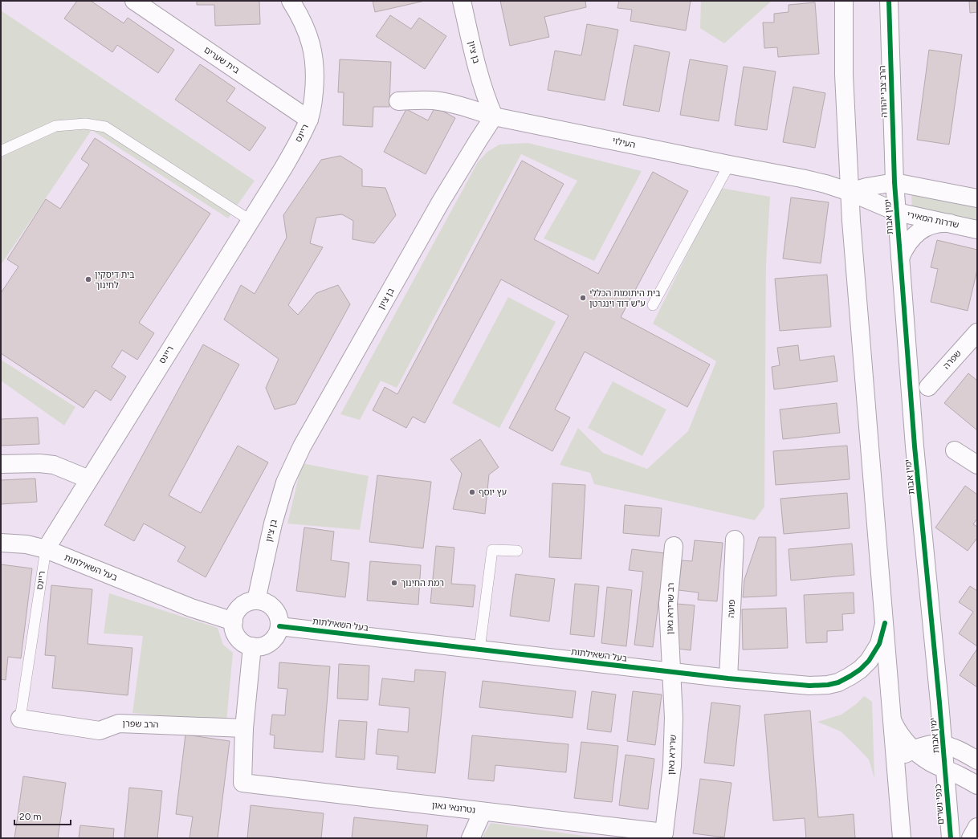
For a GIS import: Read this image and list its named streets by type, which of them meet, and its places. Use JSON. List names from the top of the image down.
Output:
{
  "streets": {
    "street": [
      "בן ציון",
      "בית שערים",
      "הרב צבי יהודה",
      "ריינס",
      "העילוי",
      "ימין אבות",
      "שדרות המאירי",
      "שפרה",
      "בעל השאילתות",
      "רב שרירא גאון",
      "פועה",
      "הרב שפרן",
      "שרירא גאון",
      "כנפי נשרים",
      "נטרונאי גאון"
    ]
  },
  "crossings": [
    ["בן ציון", "העילוי"],
    ["בן ציון", "בעל השאילתות"],
    ["בית שערים", "ריינס"],
    ["הרב צבי יהודה", "ימין אבות"],
    ["ריינס", "בעל השאילתות"],
    ["ריינס", "הרב שפרן"],
    ["העילוי", "שדרות המאירי"],
    ["ימין אבות", "שדרות המאירי"],
    ["ימין אבות", "כנפי נשרים"],
    ["בעל השאילתות", "רב שרירא גאון"],
    ["בעל השאילתות", "פועה"],
    ["בעל השאילתות", "שרירא גאון"],
    ["רב שרירא גאון", "שרירא גאון"],
    ["הרב שפרן", "נטרונאי גאון"],
    ["שרירא גאון", "נטרונאי גאון"]
  ],
  "places": [
    "בית דיסקין לחינוך",
    "בית היתומות הכללי ע\"ש דוד וינגרטן",
    "עץ יוסף",
    "רמת החינוך"
  ],
  "scale_bar": "20 m"
}
